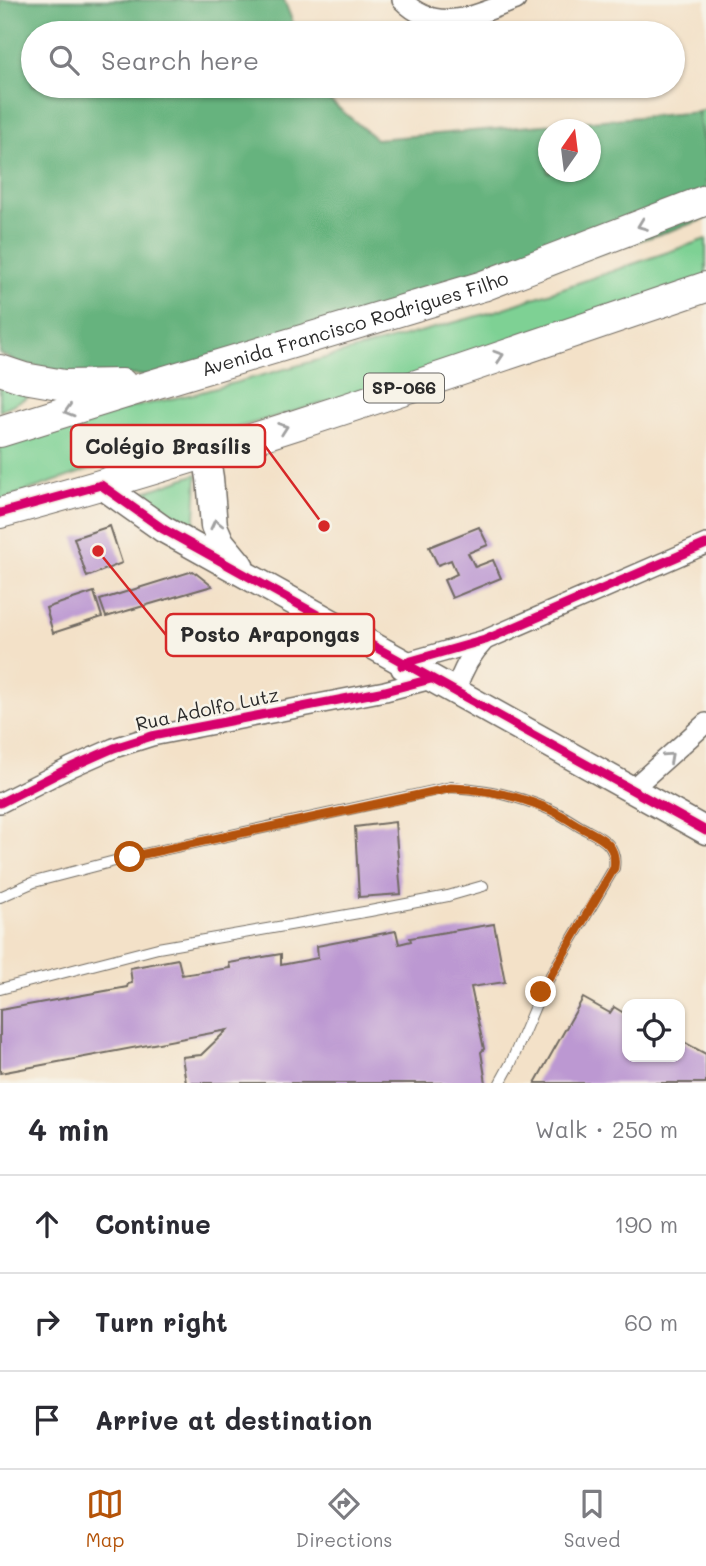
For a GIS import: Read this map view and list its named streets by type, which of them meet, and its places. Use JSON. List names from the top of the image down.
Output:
{
  "streets": {
    "main road": ["Avenida Francisco Rodrigues Filho", "SP-066"],
    "street": ["Rua Adolfo Lutz"]
  },
  "places": ["Colégio Brasílis", "Posto Arapongas"],
  "north": "top",
  "page": {
    "search": "Search here",
    "heading": ["4 min", "Walk · 250 m"],
    "list": [
      ["Continue", "190 m"],
      ["Turn right", "60 m"],
      "Arrive at destination"
    ],
    "nav": ["Map", "Directions", "Saved"]
  }
}
